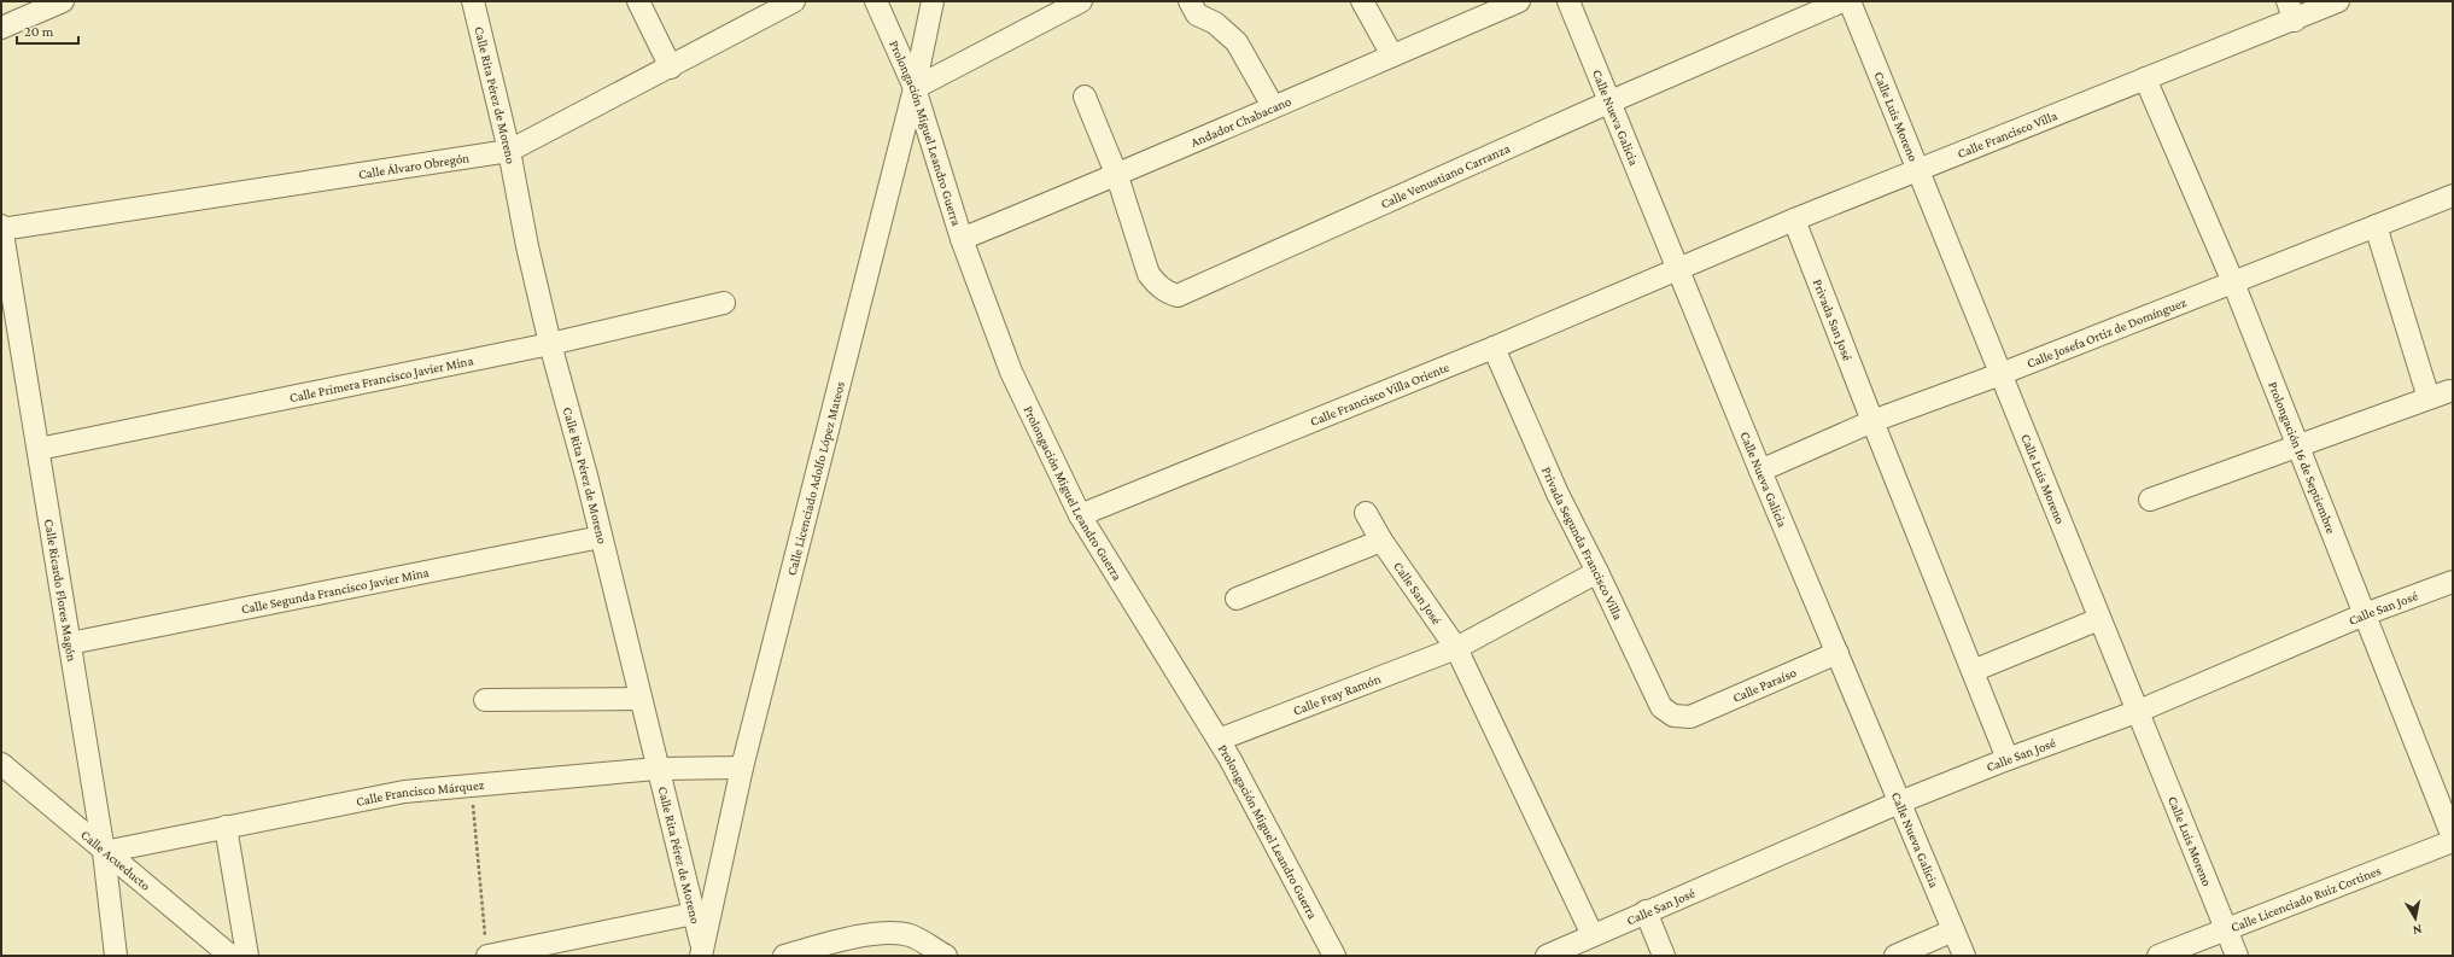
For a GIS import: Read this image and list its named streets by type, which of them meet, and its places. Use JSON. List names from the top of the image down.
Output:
{
  "streets": {
    "street": [
      "Calle Rita Pérez de Moreno",
      "Calle Luis Moreno",
      "Calle Nueva Galicia",
      "Andador Chabacano",
      "Prolongación Miguel Leandro Guerra",
      "Calle Francisco Villa",
      "Calle Álvaro Obregón",
      "Calle Venustiano Carranza",
      "Privada San José",
      "Calle Josefa Ortiz de Domínguez",
      "Calle Primera Francisco Javier Mina",
      "Calle Francisco Villa Oriente",
      "Prolongación 16 de Septiembre",
      "Calle Licenciado Adolfo López Mateos",
      "Privada Segunda Francisco Villa",
      "Calle Ricardo Flores Magón",
      "Calle Segunda Francisco Javier Mina",
      "Calle San José",
      "Calle Paraíso",
      "Calle Fray Ramón",
      "Calle Francisco Márquez",
      "Calle Acueducto",
      "Calle Licenciado Ruiz Cortines"
    ]
  },
  "crossings": [
    ["Calle Rita Pérez de Moreno", "Calle Álvaro Obregón"],
    ["Calle Rita Pérez de Moreno", "Calle Primera Francisco Javier Mina"],
    ["Calle Rita Pérez de Moreno", "Calle Licenciado Adolfo López Mateos"],
    ["Calle Rita Pérez de Moreno", "Calle Segunda Francisco Javier Mina"],
    ["Calle Rita Pérez de Moreno", "Calle Francisco Márquez"],
    ["Calle Luis Moreno", "Calle Francisco Villa"],
    ["Calle Luis Moreno", "Calle Josefa Ortiz de Domínguez"],
    ["Calle Luis Moreno", "Calle San José"],
    ["Calle Luis Moreno", "Calle Licenciado Ruiz Cortines"],
    ["Calle Nueva Galicia", "Calle Francisco Villa"],
    ["Calle Nueva Galicia", "Calle Venustiano Carranza"],
    ["Calle Nueva Galicia", "Calle Josefa Ortiz de Domínguez"],
    ["Calle Nueva Galicia", "Calle Francisco Villa Oriente"],
    ["Calle Nueva Galicia", "Calle San José"],
    ["Calle Nueva Galicia", "Calle Paraíso"],
    ["Andador Chabacano", "Prolongación Miguel Leandro Guerra"],
    ["Andador Chabacano", "Calle Venustiano Carranza"],
    ["Prolongación Miguel Leandro Guerra", "Calle Francisco Villa Oriente"],
    ["Prolongación Miguel Leandro Guerra", "Calle Licenciado Adolfo López Mateos"],
    ["Prolongación Miguel Leandro Guerra", "Calle Fray Ramón"],
    ["Calle Francisco Villa", "Privada San José"],
    ["Calle Francisco Villa", "Calle Francisco Villa Oriente"],
    ["Calle Francisco Villa", "Prolongación 16 de Septiembre"],
    ["Calle Álvaro Obregón", "Calle Ricardo Flores Magón"],
    ["Privada San José", "Calle Josefa Ortiz de Domínguez"],
    ["Calle Josefa Ortiz de Domínguez", "Prolongación 16 de Septiembre"],
    ["Calle Primera Francisco Javier Mina", "Calle Ricardo Flores Magón"],
    ["Calle Francisco Villa Oriente", "Privada Segunda Francisco Villa"],
    ["Prolongación 16 de Septiembre", "Calle San José"],
    ["Prolongación 16 de Septiembre", "Calle Licenciado Ruiz Cortines"],
    ["Calle Licenciado Adolfo López Mateos", "Calle Francisco Márquez"],
    ["Privada Segunda Francisco Villa", "Calle Paraíso"],
    ["Privada Segunda Francisco Villa", "Calle Fray Ramón"],
    ["Calle Ricardo Flores Magón", "Calle Segunda Francisco Javier Mina"],
    ["Calle Ricardo Flores Magón", "Calle Francisco Márquez"],
    ["Calle Ricardo Flores Magón", "Calle Acueducto"],
    ["Calle San José", "Calle Fray Ramón"],
    ["Calle Francisco Márquez", "Calle Acueducto"]
  ],
  "scale_bar": "20 m",
  "north": "bottom"
}
